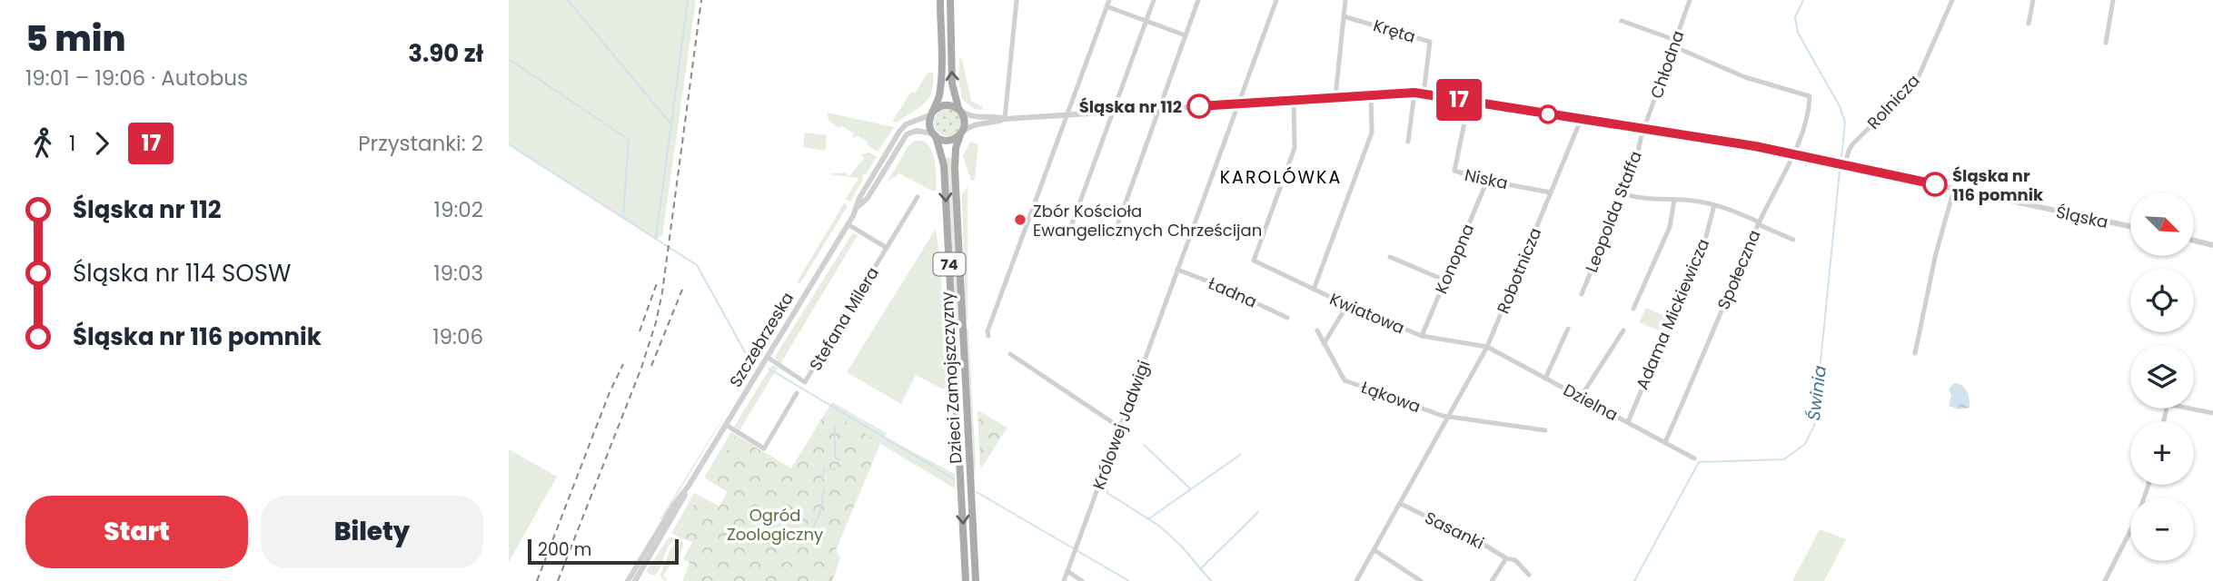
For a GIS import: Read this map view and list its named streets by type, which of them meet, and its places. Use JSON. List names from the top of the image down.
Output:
{
  "streets": {
    "main road": ["74", "Dzieci Zamojszczyzny"],
    "street": [
      "Kręta",
      "Chłodna",
      "Rolnicza",
      "Niska",
      "Leopolda Staffa",
      "Śląska",
      "Konopna",
      "Społeczna",
      "Robotnicza",
      "Ładna",
      "Kwiatowa",
      "Adama Mickiewicza",
      "Stefana Milera",
      "Szczebrzeska",
      "Łąkowa",
      "Dzielna",
      "Królowej Jadwigi",
      "Sasanki"
    ]
  },
  "crossings": [
    ["Kręta", "Śląska"],
    ["Chłodna", "Leopolda Staffa"],
    ["Chłodna", "Śląska"],
    ["Chłodna", "Społeczna"],
    ["Rolnicza", "Śląska"],
    ["Niska", "Śląska"],
    ["Niska", "Konopna"],
    ["Niska", "Robotnicza"],
    ["Leopolda Staffa", "Śląska"],
    ["Śląska", "74"],
    ["Śląska", "Społeczna"],
    ["Śląska", "Robotnicza"],
    ["Śląska", "Kwiatowa"],
    ["Śląska", "Szczebrzeska"],
    ["Śląska", "Dzieci Zamojszczyzny"],
    ["Śląska", "Królowej Jadwigi"],
    ["Konopna", "Kwiatowa"],
    ["74", "Szczebrzeska"],
    ["74", "Dzieci Zamojszczyzny"],
    ["Społeczna", "Dzielna"],
    ["Robotnicza", "Kwiatowa"],
    ["Robotnicza", "Łąkowa"],
    ["Robotnicza", "Dzielna"],
    ["Robotnicza", "Sasanki"],
    ["Ładna", "Królowej Jadwigi"],
    ["Kwiatowa", "Dzielna"],
    ["Adama Mickiewicza", "Dzielna"],
    ["Stefana Milera", "Szczebrzeska"],
    ["Szczebrzeska", "Dzieci Zamojszczyzny"]
  ],
  "districts": ["KAROLÓWKA"],
  "water": ["Świnia"],
  "parks": ["Ogród Zoologiczny"],
  "places": ["Śląska nr 112", "Śląska nr 116 pomnik", "Zbór Kościoła Ewangelicznych Chrześcijan"],
  "lines": ["bus line 17"],
  "scale_bar": "200 m",
  "north": "bottom right",
  "page": {
    "heading": ["5 min", "19:01 – 19:06 · Autobus", "3.90 zł"],
    "on_map": "17",
    "legs": ["1", "17", "Przystanki: 2"],
    "list": [
      {
        "name": "Śląska nr 112",
        "value": "19:02"
      },
      {
        "name": "Śląska nr 114 SOSW",
        "value": "19:03"
      },
      {
        "name": "Śląska nr 116 pomnik",
        "value": "19:06"
      }
    ],
    "map_buttons": ["+", "−"],
    "buttons": ["Start", "Bilety"],
    "scale": "200 m"
  }
}
